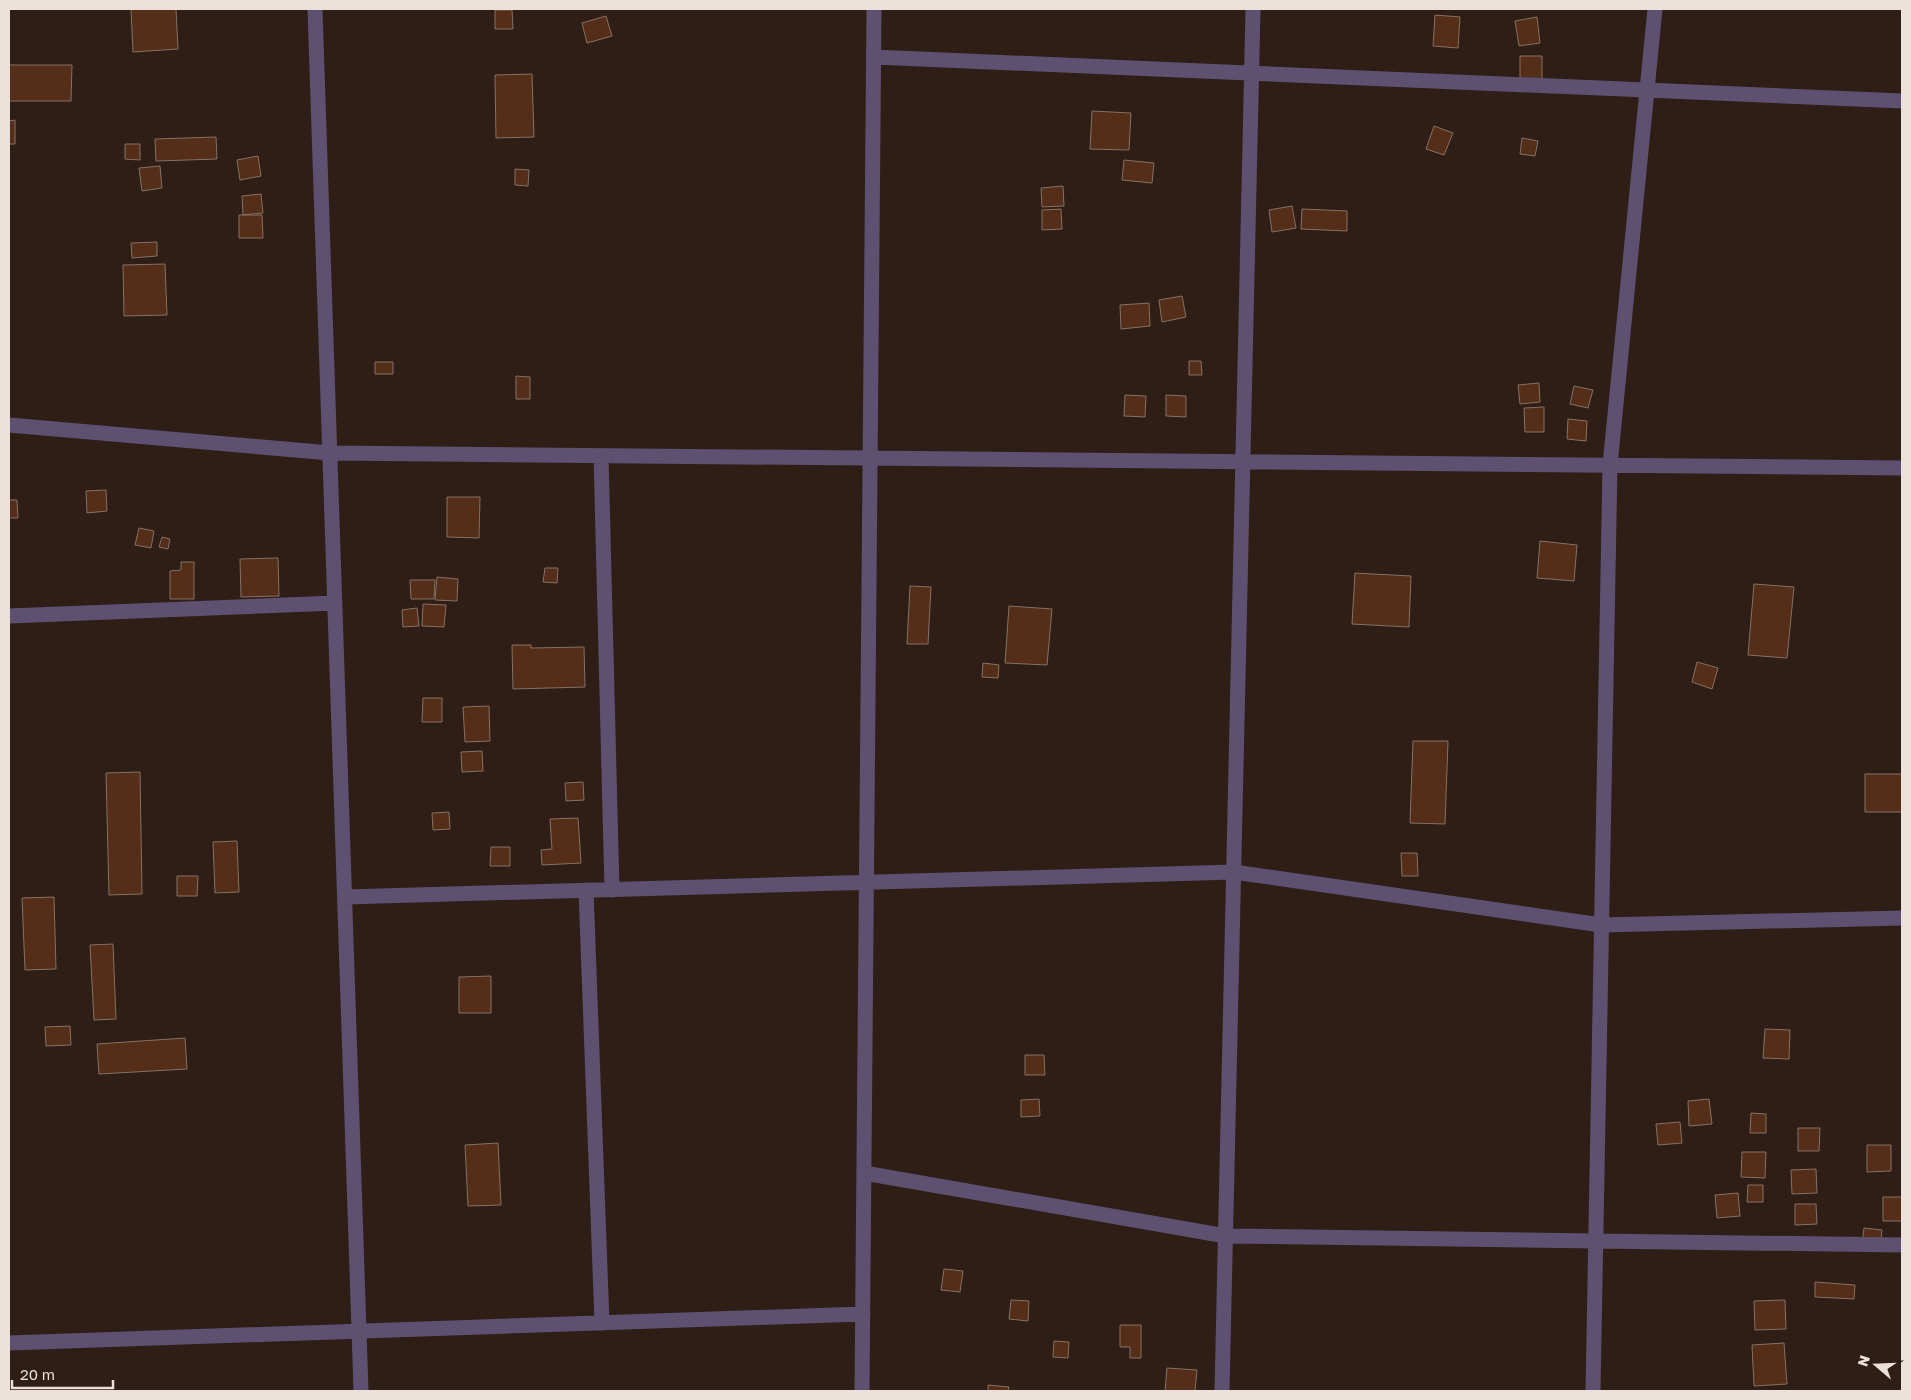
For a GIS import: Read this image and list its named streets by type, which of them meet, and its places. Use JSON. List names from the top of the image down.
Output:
{
  "scale_bar": "20 m",
  "north": "left"
}
